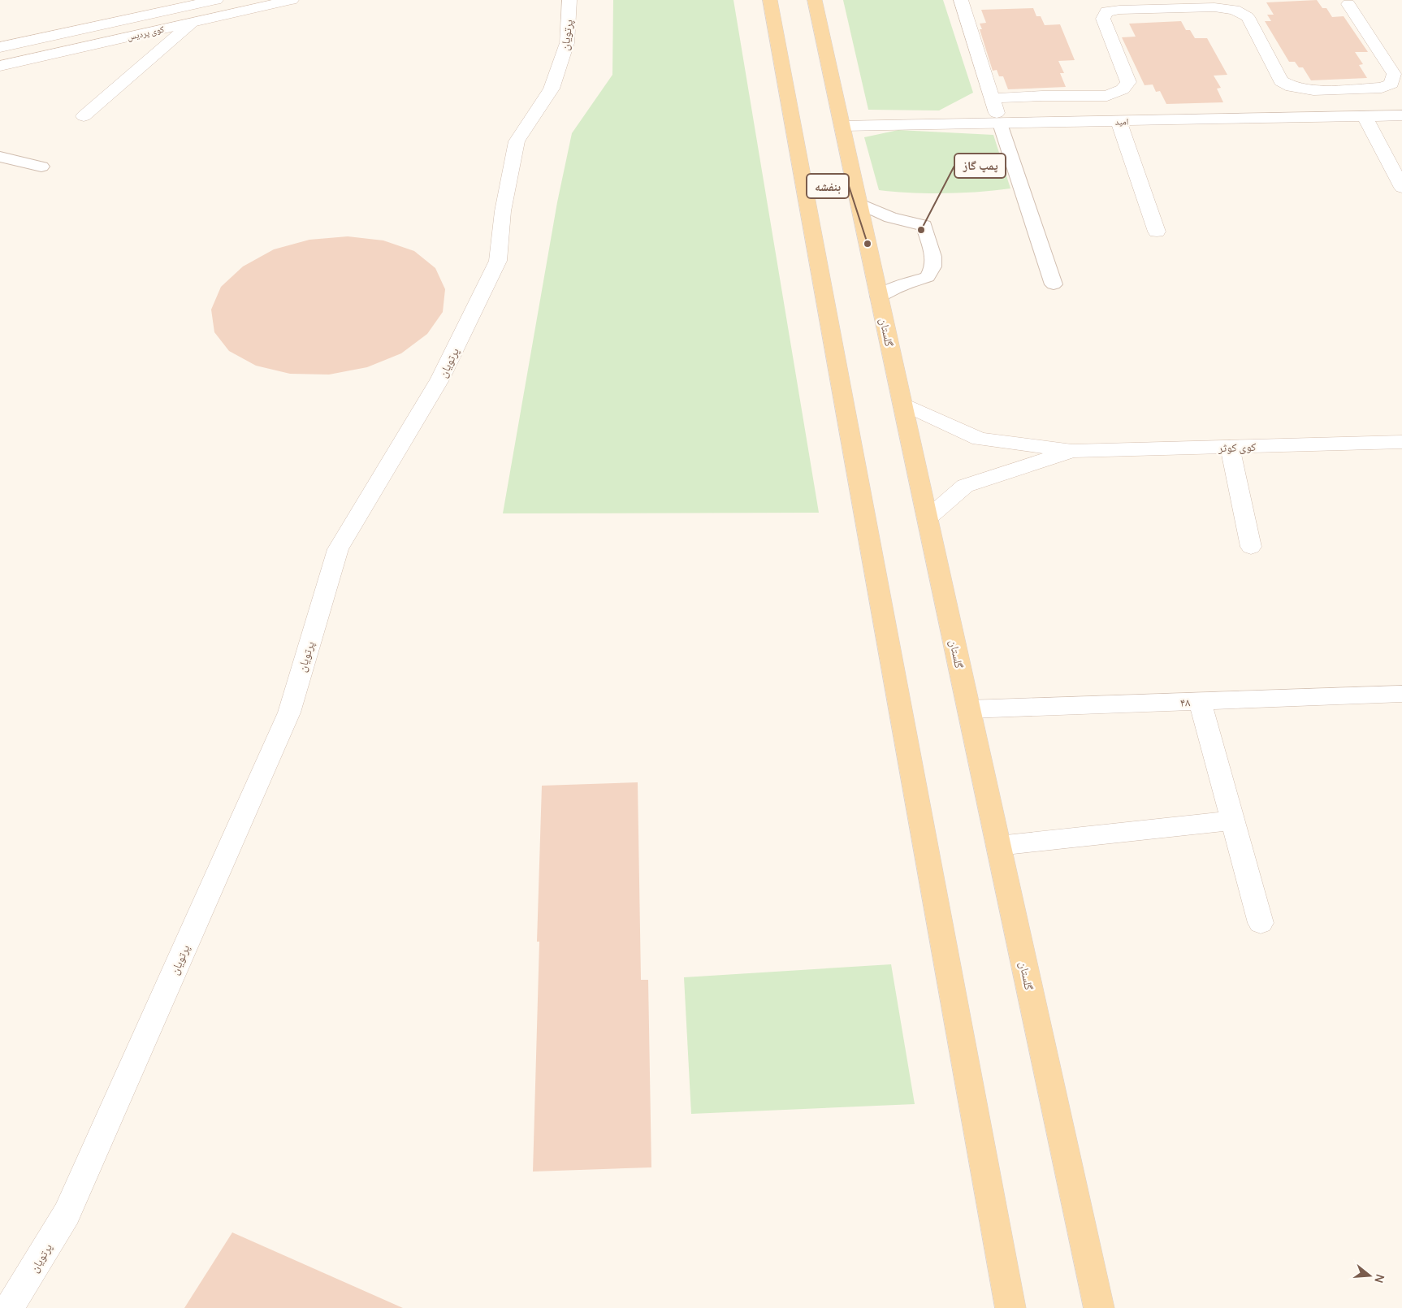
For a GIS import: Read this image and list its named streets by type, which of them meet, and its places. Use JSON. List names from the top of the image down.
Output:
{
  "streets": {
    "main road": ["گلستان"],
    "street": [
      "کوی پردیس",
      "پرتویان",
      "امید",
      "کوی کوثر",
      "۴۸"
    ]
  },
  "crossings": [
    ["امید", "گلستان"],
    ["گلستان", "۴۸"]
  ],
  "places": ["پمپ گاز", "بنفشه"],
  "north": "right"
}
